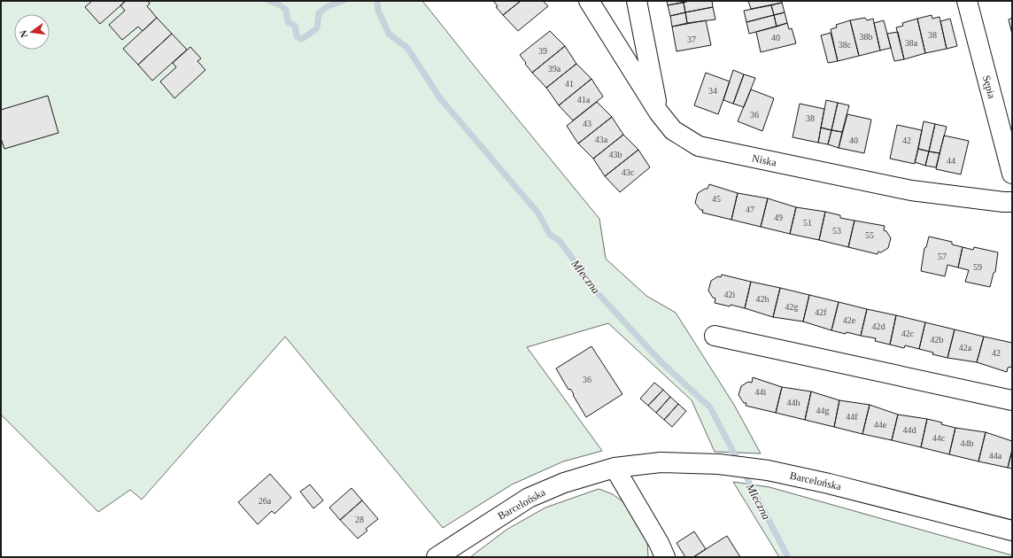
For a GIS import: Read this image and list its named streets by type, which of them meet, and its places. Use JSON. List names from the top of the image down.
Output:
{
  "streets": {
    "street": ["Sępia", "Niska", "Barcelońska"]
  },
  "water": ["Mleczna"],
  "house_numbers": [
    "38",
    "38b",
    "40",
    "37",
    "38a",
    "38c",
    "39",
    "39a",
    "41",
    "34",
    "41a",
    "36",
    "38",
    "43",
    "43a",
    "40",
    "42",
    "43b",
    "44",
    "43c",
    "45",
    "47",
    "49",
    "51",
    "53",
    "55",
    "57",
    "59",
    "42i",
    "42h",
    "42g",
    "42f",
    "42e",
    "42d",
    "42c",
    "42b",
    "42a",
    "42",
    "36",
    "44i",
    "44h",
    "44g",
    "44f",
    "44e",
    "44d",
    "44c",
    "44b",
    "44a",
    "26a",
    "28"
  ],
  "north": "left"
}
